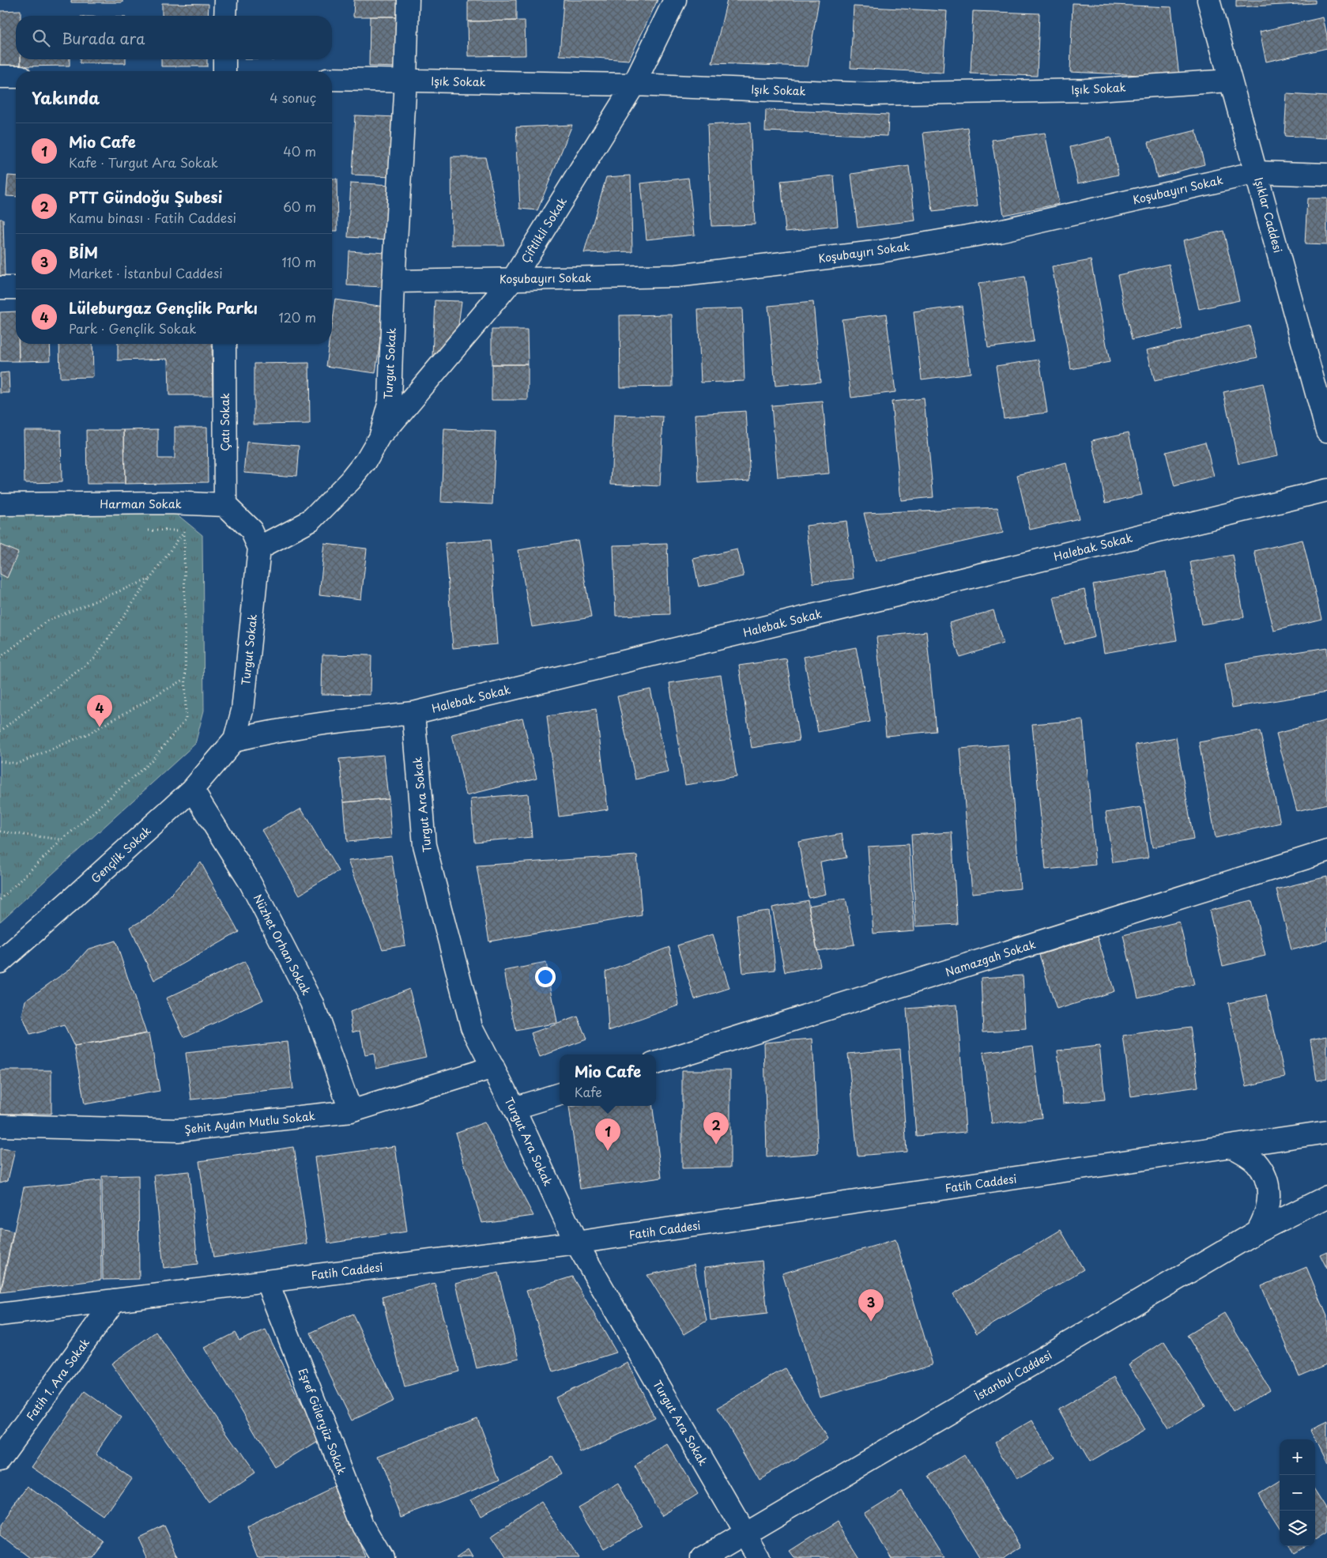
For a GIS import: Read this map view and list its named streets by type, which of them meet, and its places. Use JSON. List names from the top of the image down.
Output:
{
  "streets": {
    "street": [
      "Işık Sokak",
      "Koşubayırı Sokak",
      "Işıklar Caddesi",
      "Çiftlikli Sokak",
      "Turgut Sokak",
      "Çatı Sokak",
      "Harman Sokak",
      "Halebak Sokak",
      "Turgut Ara Sokak",
      "Gençlik Sokak",
      "Nüzhet Orhan Sokak",
      "Namazgah Sokak",
      "Şehit Aydın Mutlu Sokak",
      "Fatih Caddesi",
      "İstanbul Caddesi",
      "Fatih 1. Ara Sokak",
      "Eşref Güleryüz Sokak"
    ]
  },
  "crossings": [
    ["Işık Sokak", "Işıklar Caddesi"],
    ["Işık Sokak", "Çiftlikli Sokak"],
    ["Işık Sokak", "Turgut Sokak"],
    ["Koşubayırı Sokak", "Işıklar Caddesi"],
    ["Koşubayırı Sokak", "Çiftlikli Sokak"],
    ["Koşubayırı Sokak", "Turgut Sokak"],
    ["Çiftlikli Sokak", "Turgut Sokak"],
    ["Turgut Sokak", "Halebak Sokak"],
    ["Turgut Sokak", "Gençlik Sokak"],
    ["Çatı Sokak", "Harman Sokak"],
    ["Halebak Sokak", "Turgut Ara Sokak"],
    ["Halebak Sokak", "Gençlik Sokak"],
    ["Turgut Ara Sokak", "Şehit Aydın Mutlu Sokak"],
    ["Turgut Ara Sokak", "Fatih Caddesi"],
    ["Turgut Ara Sokak", "İstanbul Caddesi"],
    ["Gençlik Sokak", "Nüzhet Orhan Sokak"],
    ["Nüzhet Orhan Sokak", "Şehit Aydın Mutlu Sokak"],
    ["Fatih Caddesi", "Fatih 1. Ara Sokak"],
    ["Fatih Caddesi", "Eşref Güleryüz Sokak"]
  ],
  "page": {
    "search": "Burada ara",
    "heading": ["Yakında", "4 sonuç"],
    "list": [
      {
        "mark": "1",
        "name": "Mio Cafe",
        "note": "Kafe · Turgut Ara Sokak",
        "value": "40 m"
      },
      {
        "mark": "2",
        "name": "PTT Gündoğu Şubesi",
        "note": "Kamu binası · Fatih Caddesi",
        "value": "60 m"
      },
      {
        "mark": "3",
        "name": "BİM",
        "note": "Market · İstanbul Caddesi",
        "value": "110 m"
      },
      {
        "mark": "4",
        "name": "Lüleburgaz Gençlik Parkı",
        "note": "Park · Gençlik Sokak",
        "value": "120 m"
      }
    ],
    "pins": [
      "4",
      "2",
      "1",
      "3"
    ],
    "popup": ["Mio Cafe", "Kafe"],
    "map_buttons": ["+", "−"]
  }
}
